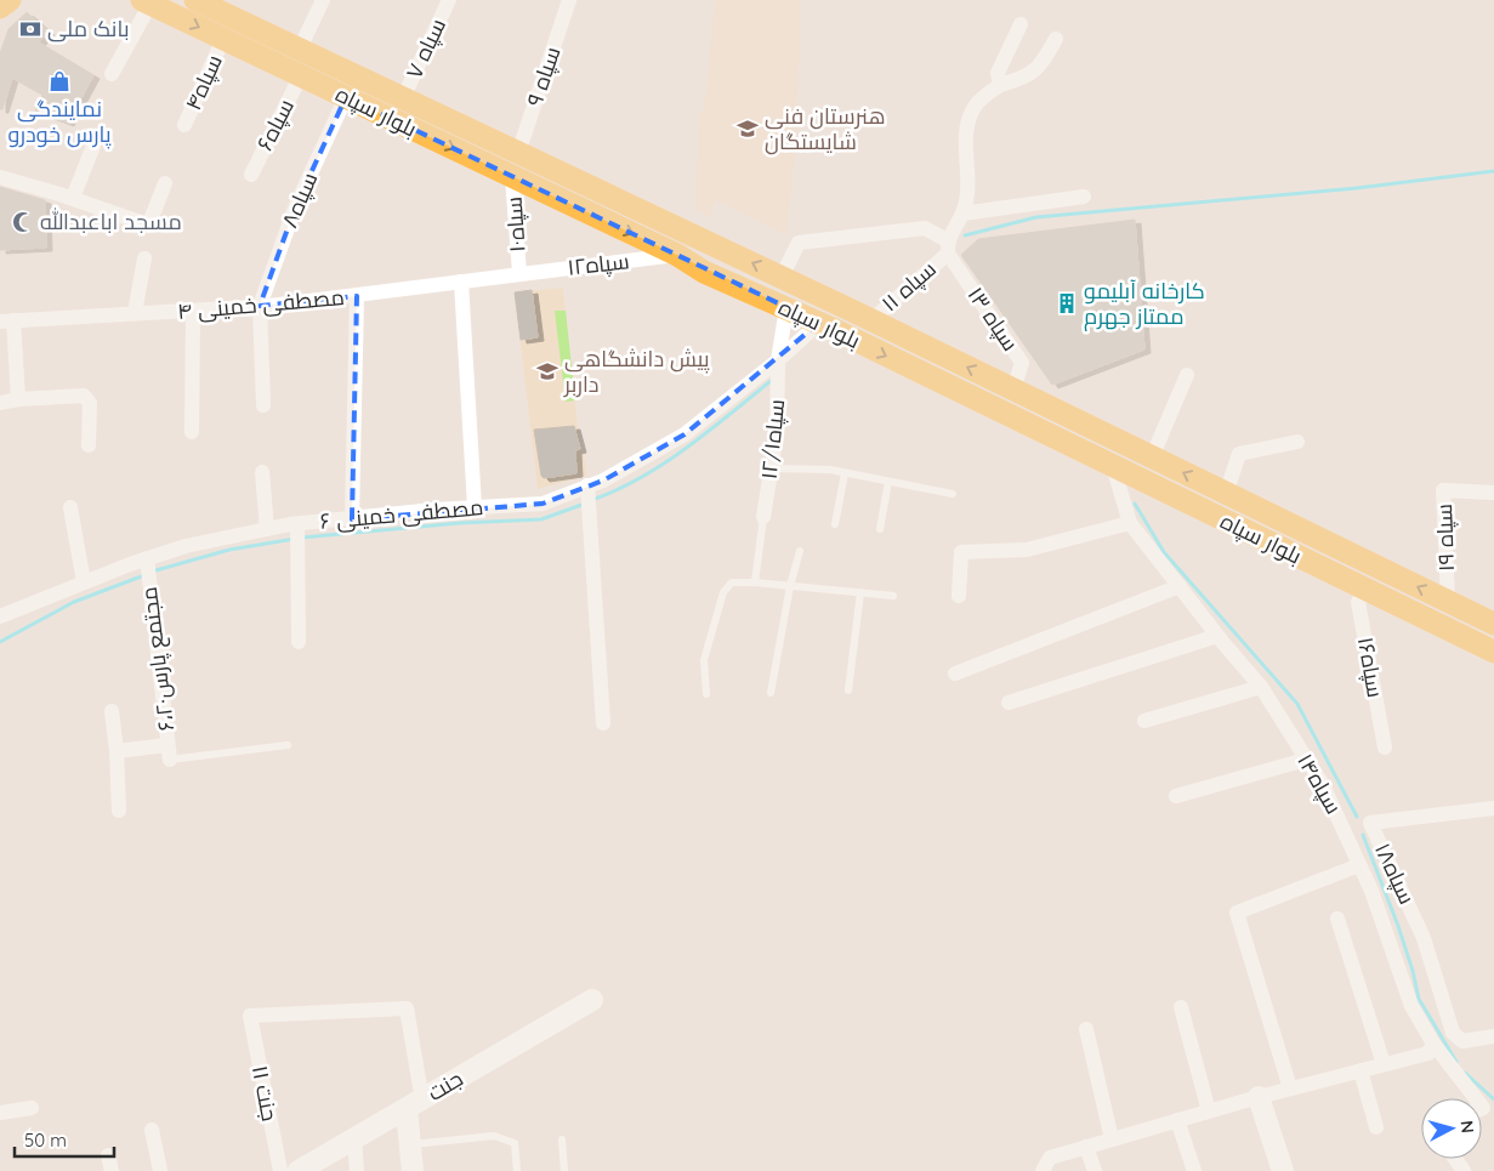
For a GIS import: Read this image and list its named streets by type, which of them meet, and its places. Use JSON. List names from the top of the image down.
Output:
{
  "streets": {
    "main road": ["بلوار سپاه"],
    "street": [
      "سپاه ۷",
      "سپاه ۹",
      "سپاه۴",
      "سپاه۶",
      "سپاه۸",
      "سپاه۱۰",
      "سپاه۱۲",
      "سپاه ۱۱",
      "مصطفی خمینی ۴",
      "سپاه ۱۳",
      "سپاه۱۲/۱",
      "مصطفی خمینی ۶",
      "سپاه ۱۹",
      "۶،مجتمع پارس۲۰",
      "سپاه۱۶",
      "سپاه۱۴",
      "سپاه۱۸",
      "جنت",
      "جنت ۱۱"
    ]
  },
  "crossings": [
    ["سپاه ۷", "بلوار سپاه"],
    ["سپاه ۹", "بلوار سپاه"],
    ["سپاه۴", "بلوار سپاه"],
    ["بلوار سپاه", "سپاه۶"],
    ["بلوار سپاه", "سپاه۸"],
    ["بلوار سپاه", "سپاه۱۰"],
    ["بلوار سپاه", "سپاه۱۲"],
    ["بلوار سپاه", "سپاه ۱۱"],
    ["بلوار سپاه", "سپاه ۱۳"],
    ["بلوار سپاه", "سپاه۱۲/۱"],
    ["بلوار سپاه", "سپاه ۱۹"],
    ["بلوار سپاه", "سپاه۱۶"],
    ["بلوار سپاه", "سپاه۱۴"],
    ["سپاه۸", "مصطفی خمینی ۴"],
    ["سپاه۱۰", "سپاه۱۲"],
    ["سپاه۱۰", "مصطفی خمینی ۴"],
    ["سپاه۱۲", "مصطفی خمینی ۴"],
    ["سپاه ۱۱", "سپاه ۱۳"],
    ["سپاه۱۲/۱", "مصطفی خمینی ۶"],
    ["مصطفی خمینی ۶", "۶،مجتمع پارس۲۰"],
    ["جنت", "جنت ۱۱"]
  ],
  "places": {
    "bank": ["بانک ملی"],
    "shop": ["نمایندگی پارس خودرو"],
    "school or university": ["هنرستان فنی شایستگان", "پیش دانشگاهی داربر"],
    "mosque": ["مسجد اباعبدالله"],
    "building": ["کارخانه آبلیمو ممتاز جهرم"]
  },
  "scale_bar": "50 m",
  "north": "right"
}
